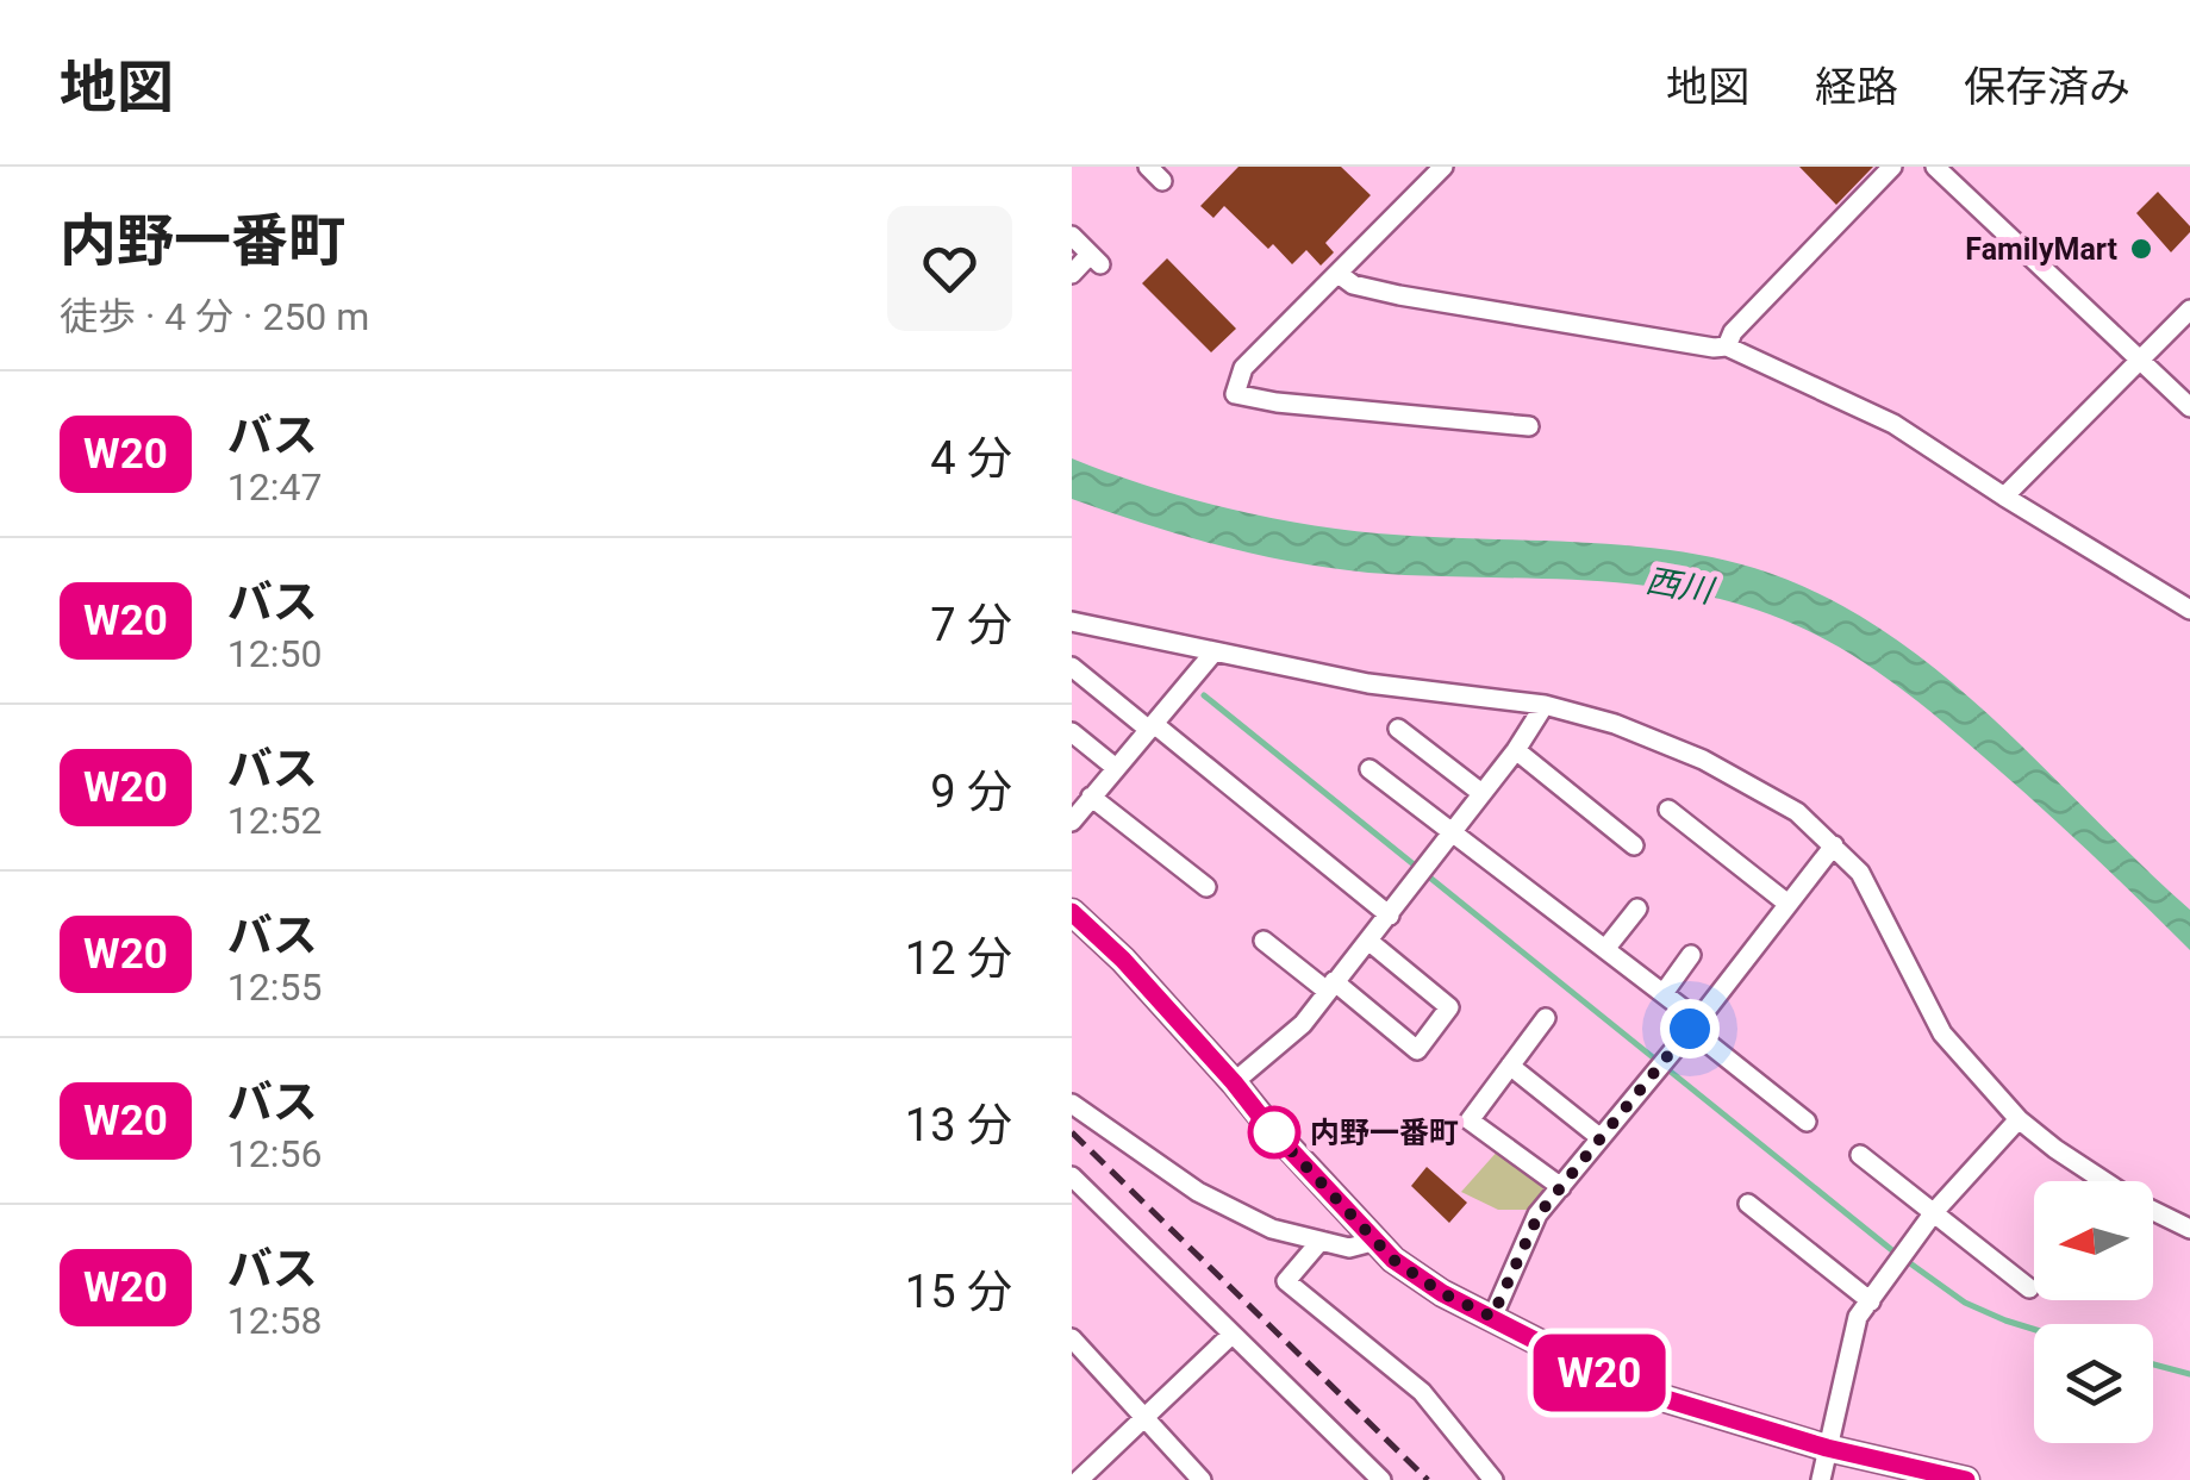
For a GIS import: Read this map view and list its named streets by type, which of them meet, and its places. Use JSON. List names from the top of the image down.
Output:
{
  "water": ["西川"],
  "places": ["FamilyMart", "内野一番町"],
  "lines": ["bus line W20"],
  "north": "left",
  "page": {
    "header": "地図",
    "nav": ["地図", "経路", "保存済み"],
    "heading": ["内野一番町", "徒歩 · 4 分 · 250 m"],
    "on_map": "W20",
    "list": [
      {
        "mark": "W20",
        "name": "バス",
        "note": "12:47",
        "value": "4 分"
      },
      {
        "mark": "W20",
        "name": "バス",
        "note": "12:50",
        "value": "7 分"
      },
      {
        "mark": "W20",
        "name": "バス",
        "note": "12:52",
        "value": "9 分"
      },
      {
        "mark": "W20",
        "name": "バス",
        "note": "12:55",
        "value": "12 分"
      },
      {
        "mark": "W20",
        "name": "バス",
        "note": "12:56",
        "value": "13 分"
      },
      {
        "mark": "W20",
        "name": "バス",
        "note": "12:58",
        "value": "15 分"
      }
    ]
  }
}
